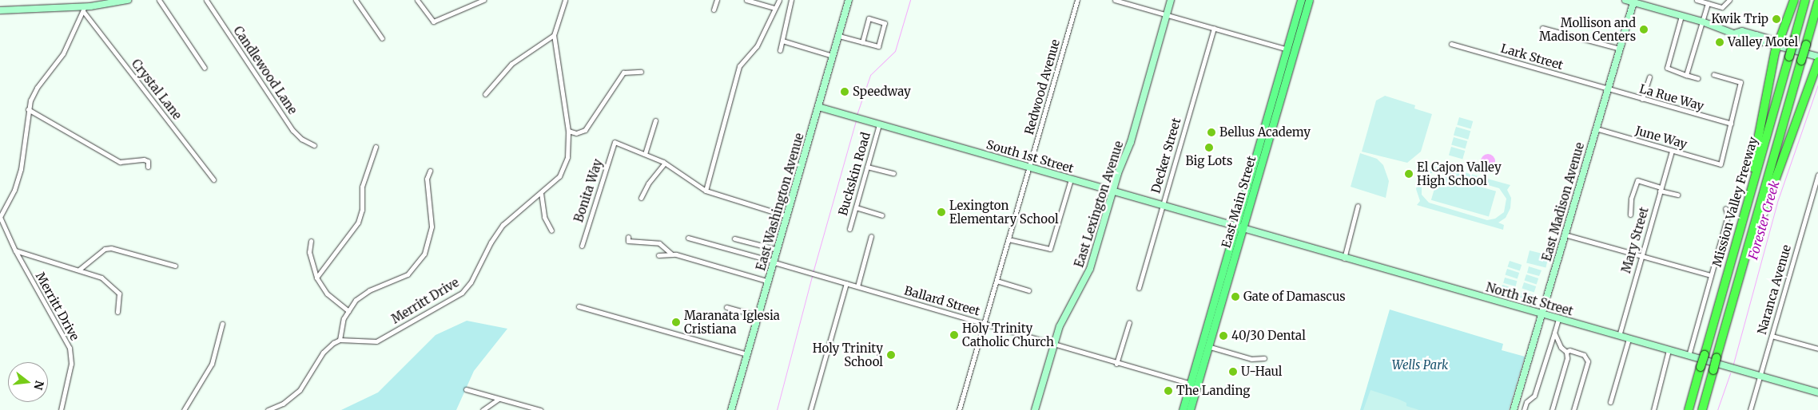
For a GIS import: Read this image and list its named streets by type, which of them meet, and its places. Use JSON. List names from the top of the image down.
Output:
{
  "streets": {
    "highway": ["Mission Valley Freeway"],
    "main road": ["East Main Street"],
    "street": [
      "Lark Street",
      "Candlewood Lane",
      "Redwood Avenue",
      "Crystal Lane",
      "La Rue Way",
      "June Way",
      "Decker Street",
      "South 1st Street",
      "Buckskin Road",
      "Bonita Way",
      "East Washington Avenue",
      "East Madison Avenue",
      "East Lexington Avenue",
      "Mary Street",
      "Naranca Avenue",
      "North 1st Street",
      "Merritt Drive",
      "Ballard Street"
    ]
  },
  "crossings": [
    ["Lark Street", "La Rue Way"],
    ["Lark Street", "East Madison Avenue"],
    ["Redwood Avenue", "South 1st Street"],
    ["Redwood Avenue", "Ballard Street"],
    ["La Rue Way", "June Way"],
    ["La Rue Way", "East Madison Avenue"],
    ["June Way", "East Madison Avenue"],
    ["June Way", "Mary Street"],
    ["Decker Street", "South 1st Street"],
    ["South 1st Street", "Buckskin Road"],
    ["South 1st Street", "East Washington Avenue"],
    ["South 1st Street", "East Main Street"],
    ["South 1st Street", "East Lexington Avenue"],
    ["South 1st Street", "North 1st Street"],
    ["East Washington Avenue", "Ballard Street"],
    ["East Main Street", "North 1st Street"],
    ["East Main Street", "Ballard Street"],
    ["East Madison Avenue", "North 1st Street"],
    ["East Lexington Avenue", "Ballard Street"],
    ["Mary Street", "North 1st Street"],
    ["Naranca Avenue", "North 1st Street"]
  ],
  "water": ["Forester Creek"],
  "parks": ["Wells Park"],
  "places": [
    "Kwik Trip",
    "Mollison and Madison Centers",
    "Valley Motel",
    "Speedway",
    "Bellus Academy",
    "Big Lots",
    "El Cajon Valley High School",
    "Lexington Elementary School",
    "Gate of Damascus",
    "Maranata Iglesia Cristiana",
    "Holy Trinity Catholic Church",
    "40/30 Dental",
    "Holy Trinity School",
    "U-Haul",
    "The Landing"
  ],
  "north": "right"
}
